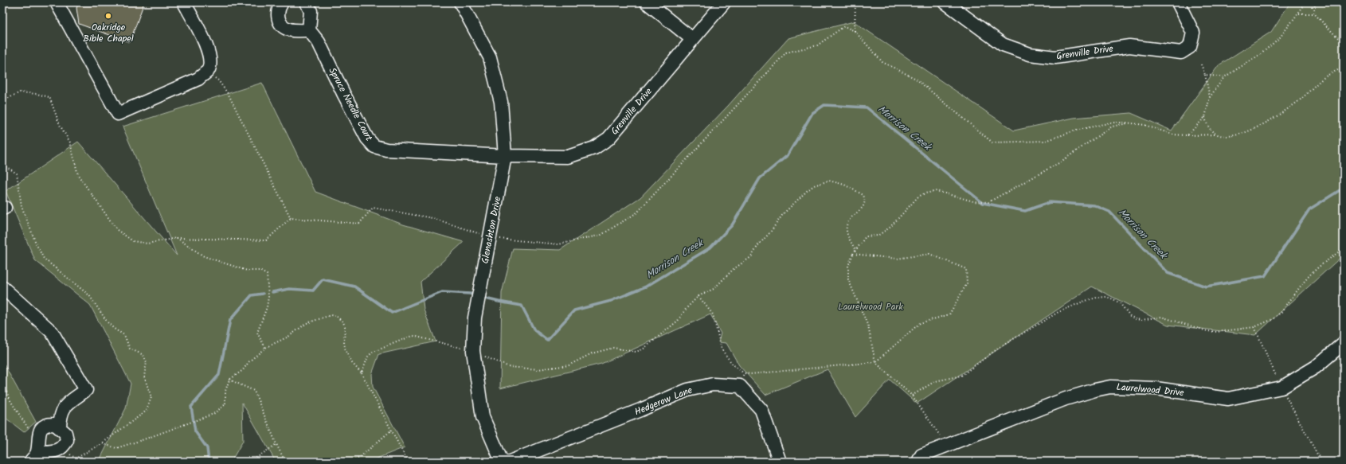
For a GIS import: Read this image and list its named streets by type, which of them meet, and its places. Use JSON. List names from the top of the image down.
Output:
{
  "streets": {
    "street": [
      "Grenville Drive",
      "Spruce Needle Court",
      "Glenashton Drive",
      "Laurelwood Drive",
      "Hedgerow Lane"
    ]
  },
  "crossings": [
    ["Grenville Drive", "Spruce Needle Court"],
    ["Grenville Drive", "Glenashton Drive"],
    ["Spruce Needle Court", "Glenashton Drive"]
  ],
  "water": ["Morrison Creek"],
  "parks": ["Laurelwood Park"],
  "places": ["Oakridge Bible Chapel"]
}
